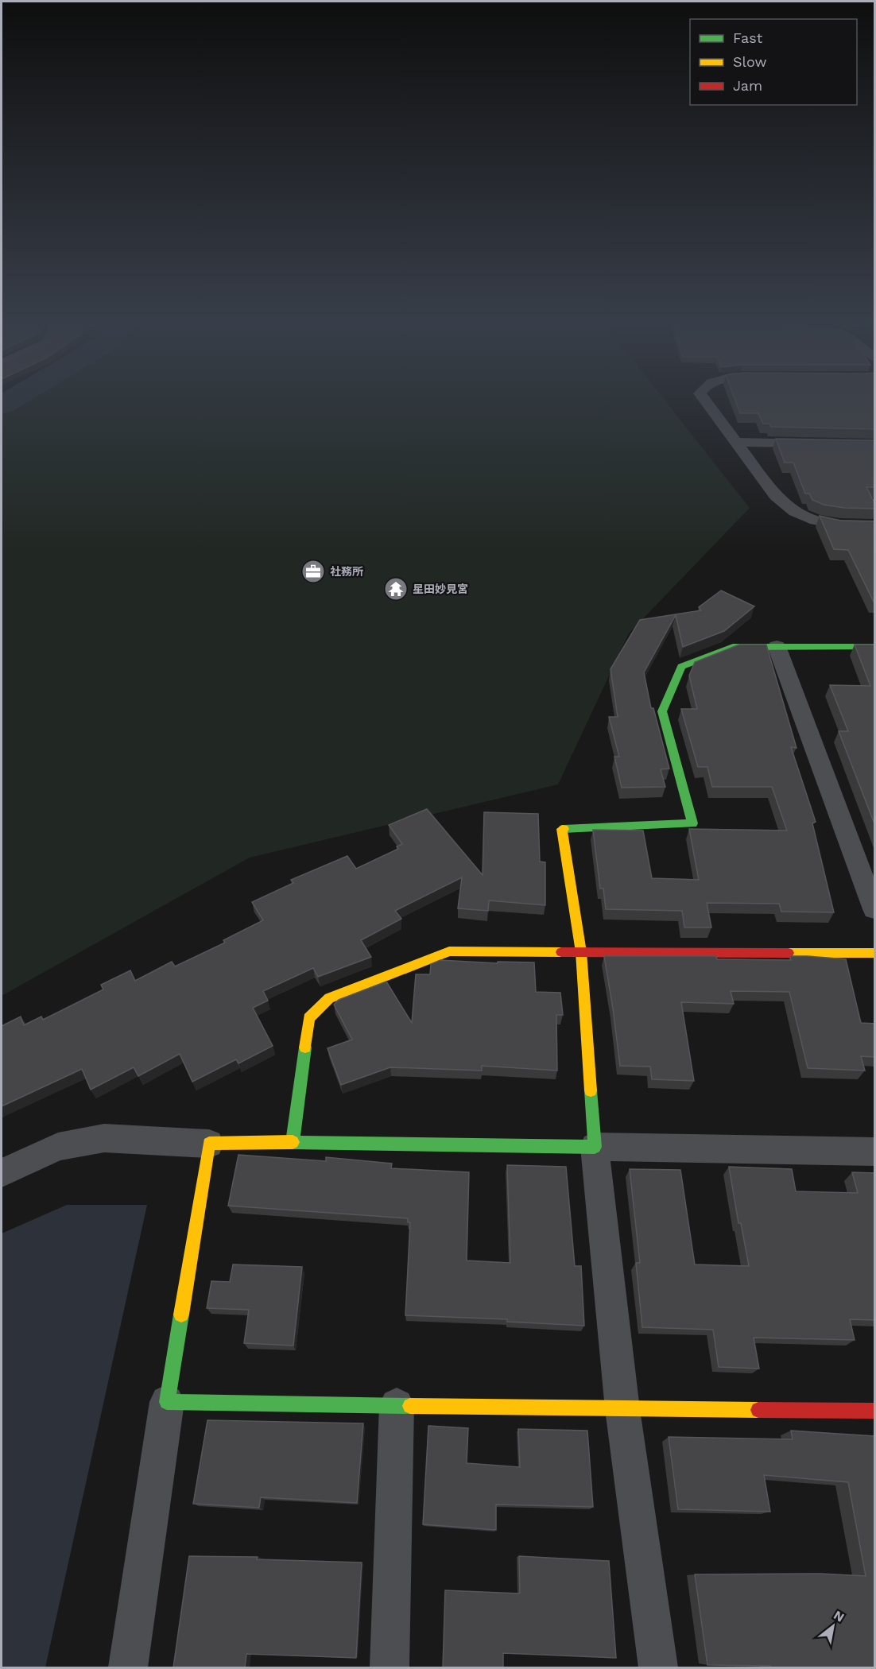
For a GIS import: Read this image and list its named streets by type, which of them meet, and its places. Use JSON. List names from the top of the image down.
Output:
{
  "places": {
    "office": ["社務所"],
    "temple": ["星田妙見宮"]
  },
  "legend": ["Fast", "Slow", "Jam"],
  "north": "top right"
}
